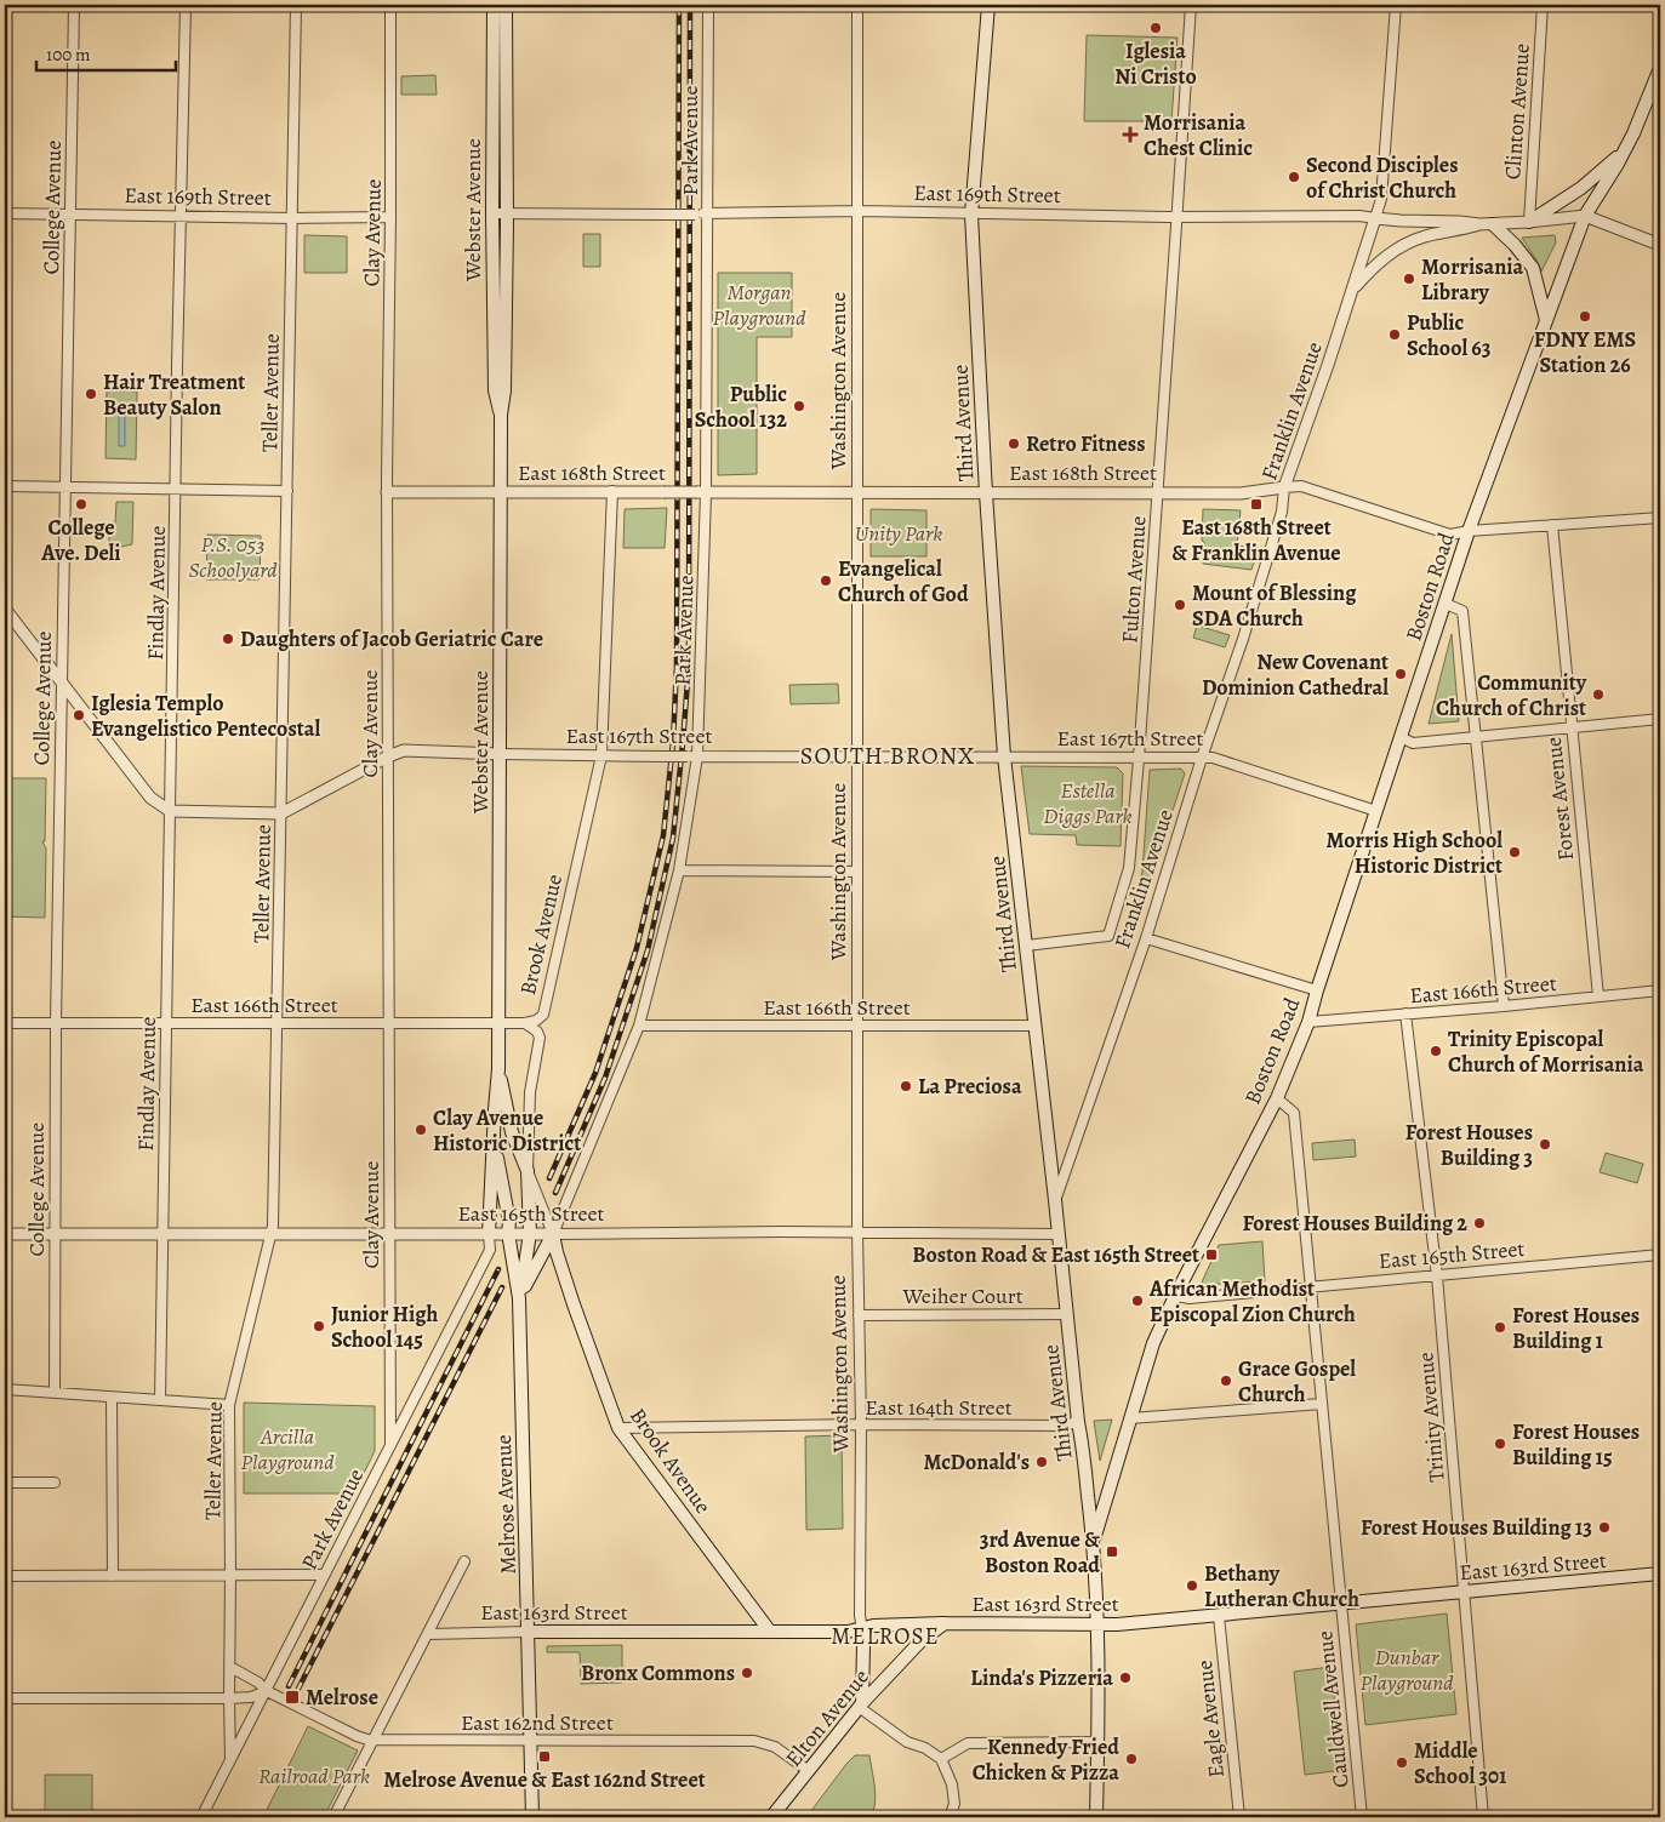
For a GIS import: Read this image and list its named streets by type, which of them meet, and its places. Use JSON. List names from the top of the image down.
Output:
{
  "streets": {
    "main road": [
      "Webster Avenue",
      "Washington Avenue",
      "Third Avenue",
      "Boston Road",
      "Brook Avenue",
      "Melrose Avenue",
      "East 163rd Street",
      "Elton Avenue"
    ],
    "street": [
      "Clinton Avenue",
      "Park Avenue",
      "East 169th Street",
      "College Avenue",
      "Clay Avenue",
      "Teller Avenue",
      "Franklin Avenue",
      "East 168th Street",
      "Fulton Avenue",
      "Findlay Avenue",
      "East 167th Street",
      "Forest Avenue",
      "East 166th Street",
      "East 165th Street",
      "Weiher Court",
      "East 164th Street",
      "Trinity Avenue",
      "Cauldwell Avenue",
      "Eagle Avenue",
      "East 162nd Street"
    ]
  },
  "crossings": [
    ["Clinton Avenue", "East 169th Street"],
    ["Park Avenue", "East 169th Street"],
    ["Park Avenue", "Webster Avenue"],
    ["Park Avenue", "Clay Avenue"],
    ["Park Avenue", "Teller Avenue"],
    ["Park Avenue", "East 168th Street"],
    ["Park Avenue", "East 167th Street"],
    ["Park Avenue", "Brook Avenue"],
    ["Park Avenue", "East 166th Street"],
    ["Park Avenue", "East 165th Street"],
    ["Park Avenue", "East 162nd Street"],
    ["East 169th Street", "College Avenue"],
    ["East 169th Street", "Webster Avenue"],
    ["East 169th Street", "Clay Avenue"],
    ["East 169th Street", "Washington Avenue"],
    ["East 169th Street", "Teller Avenue"],
    ["East 169th Street", "Franklin Avenue"],
    ["East 169th Street", "Third Avenue"],
    ["East 169th Street", "Fulton Avenue"],
    ["East 169th Street", "Boston Road"],
    ["East 169th Street", "Findlay Avenue"],
    ["College Avenue", "East 166th Street"],
    ["College Avenue", "East 165th Street"],
    ["Webster Avenue", "East 168th Street"],
    ["Webster Avenue", "East 167th Street"],
    ["Webster Avenue", "Brook Avenue"],
    ["Webster Avenue", "East 166th Street"],
    ["Webster Avenue", "East 165th Street"],
    ["Webster Avenue", "Melrose Avenue"],
    ["Clay Avenue", "East 168th Street"],
    ["Clay Avenue", "East 167th Street"],
    ["Clay Avenue", "East 166th Street"],
    ["Clay Avenue", "East 165th Street"],
    ["Washington Avenue", "East 168th Street"],
    ["Washington Avenue", "East 167th Street"],
    ["Washington Avenue", "East 166th Street"],
    ["Washington Avenue", "East 165th Street"],
    ["Washington Avenue", "Weiher Court"],
    ["Washington Avenue", "East 164th Street"],
    ["Washington Avenue", "East 163rd Street"],
    ["Washington Avenue", "Elton Avenue"],
    ["Teller Avenue", "East 167th Street"],
    ["Teller Avenue", "East 166th Street"],
    ["Teller Avenue", "East 165th Street"],
    ["Teller Avenue", "East 162nd Street"],
    ["Franklin Avenue", "Third Avenue"],
    ["Franklin Avenue", "East 168th Street"],
    ["Franklin Avenue", "East 167th Street"],
    ["Third Avenue", "East 168th Street"],
    ["Third Avenue", "Fulton Avenue"],
    ["Third Avenue", "Boston Road"],
    ["Third Avenue", "East 167th Street"],
    ["Third Avenue", "East 166th Street"],
    ["Third Avenue", "East 165th Street"],
    ["Third Avenue", "Weiher Court"],
    ["Third Avenue", "East 164th Street"],
    ["Third Avenue", "East 163rd Street"],
    ["East 168th Street", "Fulton Avenue"],
    ["East 168th Street", "Boston Road"],
    ["East 168th Street", "Forest Avenue"],
    ["East 168th Street", "Brook Avenue"],
    ["Fulton Avenue", "East 167th Street"],
    ["Boston Road", "East 167th Street"],
    ["Boston Road", "East 166th Street"],
    ["Boston Road", "East 165th Street"],
    ["Boston Road", "Cauldwell Avenue"],
    ["Findlay Avenue", "East 167th Street"],
    ["Findlay Avenue", "East 166th Street"],
    ["Findlay Avenue", "East 165th Street"],
    ["East 167th Street", "Brook Avenue"],
    ["Forest Avenue", "East 166th Street"],
    ["Brook Avenue", "East 166th Street"],
    ["Brook Avenue", "East 165th Street"],
    ["Brook Avenue", "East 164th Street"],
    ["Brook Avenue", "East 163rd Street"],
    ["East 166th Street", "Trinity Avenue"],
    ["East 165th Street", "Trinity Avenue"],
    ["East 165th Street", "Melrose Avenue"],
    ["East 165th Street", "Cauldwell Avenue"],
    ["Trinity Avenue", "East 163rd Street"],
    ["Melrose Avenue", "East 163rd Street"],
    ["Melrose Avenue", "East 162nd Street"],
    ["East 163rd Street", "Cauldwell Avenue"],
    ["East 163rd Street", "Elton Avenue"],
    ["East 163rd Street", "Eagle Avenue"],
    ["Elton Avenue", "East 162nd Street"]
  ],
  "districts": ["SOUTH BRONX", "MELROSE"],
  "parks": [
    "Morgan Playground",
    "Unity Park",
    "P.S. 053 Schoolyard",
    "Estella Diggs Park",
    "Arcilla Playground",
    "Dunbar Playground",
    "Railroad Park"
  ],
  "places": {
    "other": [
      "Iglesia Ni Cristo",
      "Second Disciples of Christ Church",
      "Morrisania Library",
      "FDNY EMS Station 26",
      "Public School 63",
      "Hair Treatment Beauty Salon",
      "Public School 132",
      "Retro Fitness",
      "College Ave. Deli",
      "Evangelical Church of God",
      "Mount of Blessing SDA Church",
      "Daughters of Jacob Geriatric Care",
      "New Covenant Dominion Cathedral",
      "Community Church of Christ",
      "Iglesia Templo Evangelistico Pentecostal",
      "Morris High School Historic District",
      "Trinity Episcopal Church of Morrisania",
      "La Preciosa",
      "Clay Avenue Historic District",
      "Forest Houses Building 3",
      "Forest Houses Building 2",
      "African Methodist Episcopal Zion Church",
      "Junior High School 145",
      "Forest Houses Building 1",
      "Grace Gospel Church",
      "Forest Houses Building 15",
      "McDonald's",
      "Forest Houses Building 13",
      "Bethany Lutheran Church",
      "Bronx Commons",
      "Linda's Pizzeria",
      "Kennedy Fried Chicken & Pizza",
      "Middle School 301"
    ],
    "health": ["Morrisania Chest Clinic"],
    "transit": [
      "East 168th Street & Franklin Avenue",
      "Boston Road & East 165th Street",
      "3rd Avenue & Boston Road",
      "Melrose",
      "Melrose Avenue & East 162nd Street"
    ]
  },
  "scale_bar": "100 m"
}
